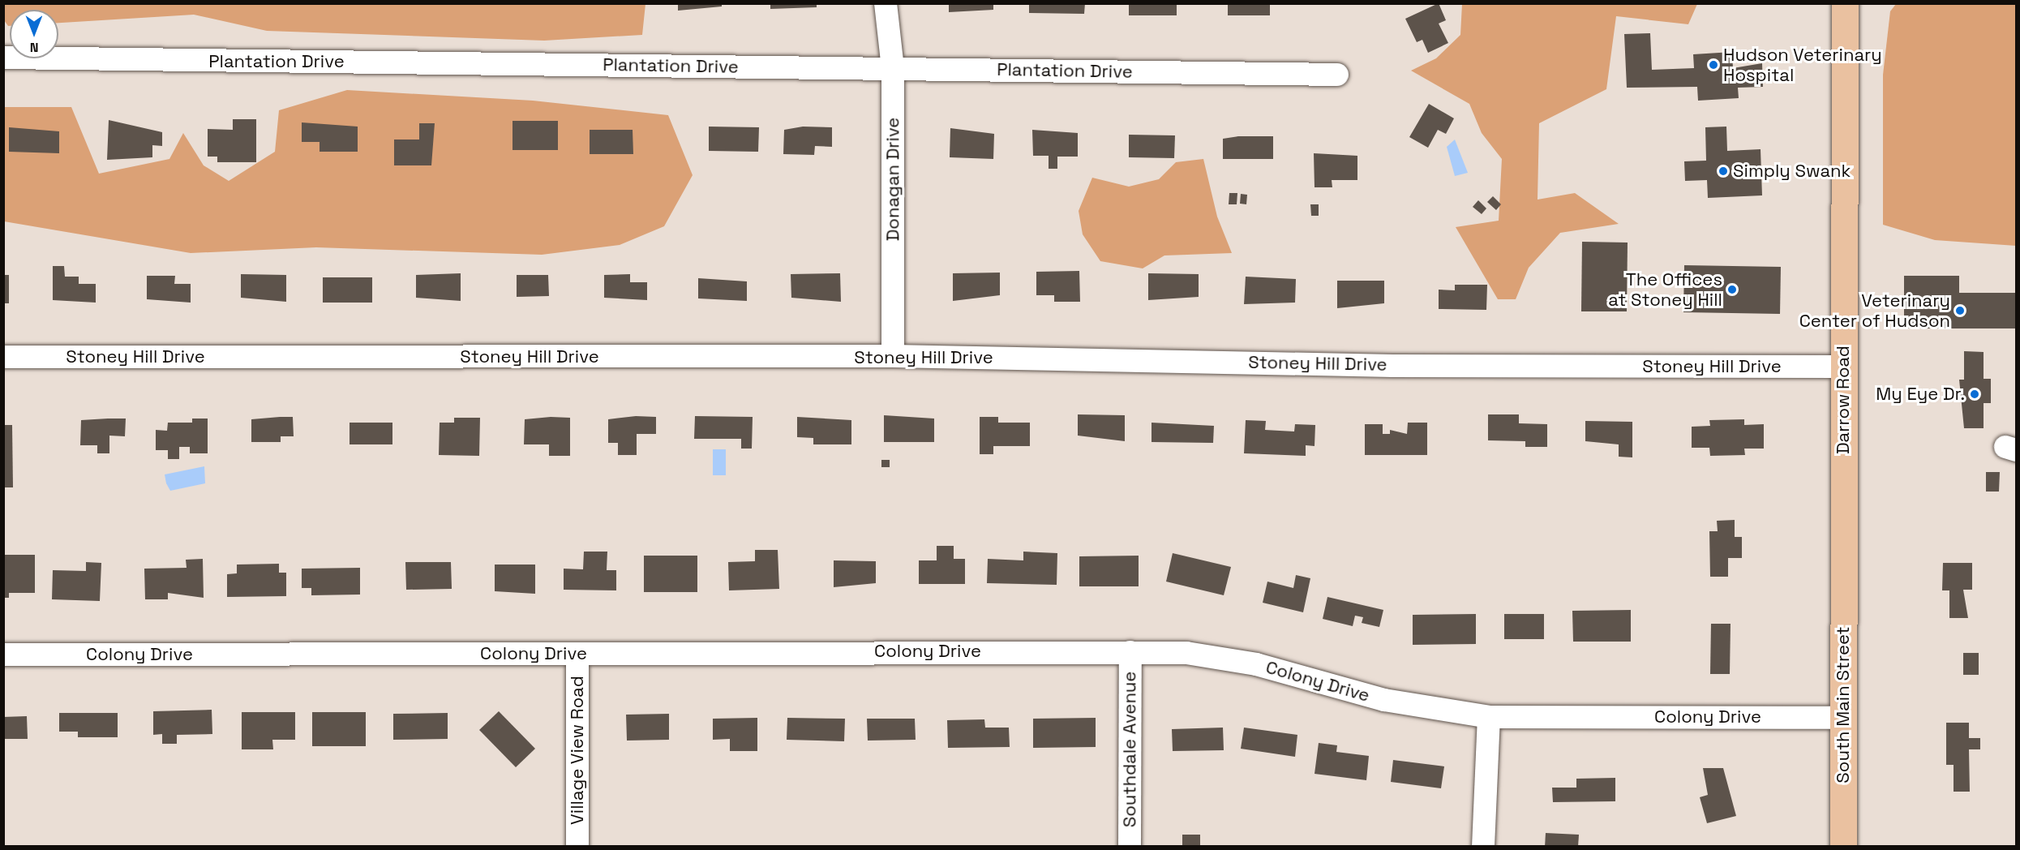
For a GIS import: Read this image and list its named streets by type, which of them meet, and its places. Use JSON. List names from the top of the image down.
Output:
{
  "streets": {
    "main road": ["Darrow Road", "South Main Street"],
    "street": [
      "Plantation Drive",
      "Donagan Drive",
      "Stoney Hill Drive",
      "Colony Drive",
      "Southdale Avenue",
      "Village View Road"
    ]
  },
  "crossings": [
    ["Plantation Drive", "Donagan Drive"],
    ["Donagan Drive", "Stoney Hill Drive"],
    ["Stoney Hill Drive", "Darrow Road"],
    ["Darrow Road", "South Main Street"],
    ["Colony Drive", "South Main Street"],
    ["Colony Drive", "Southdale Avenue"],
    ["Colony Drive", "Village View Road"]
  ],
  "places": [
    "Hudson Veterinary Hospital",
    "Simply Swank",
    "The Offices at Stoney Hill",
    "Veterinary Center of Hudson",
    "My Eye Dr."
  ],
  "north": "bottom"
}
